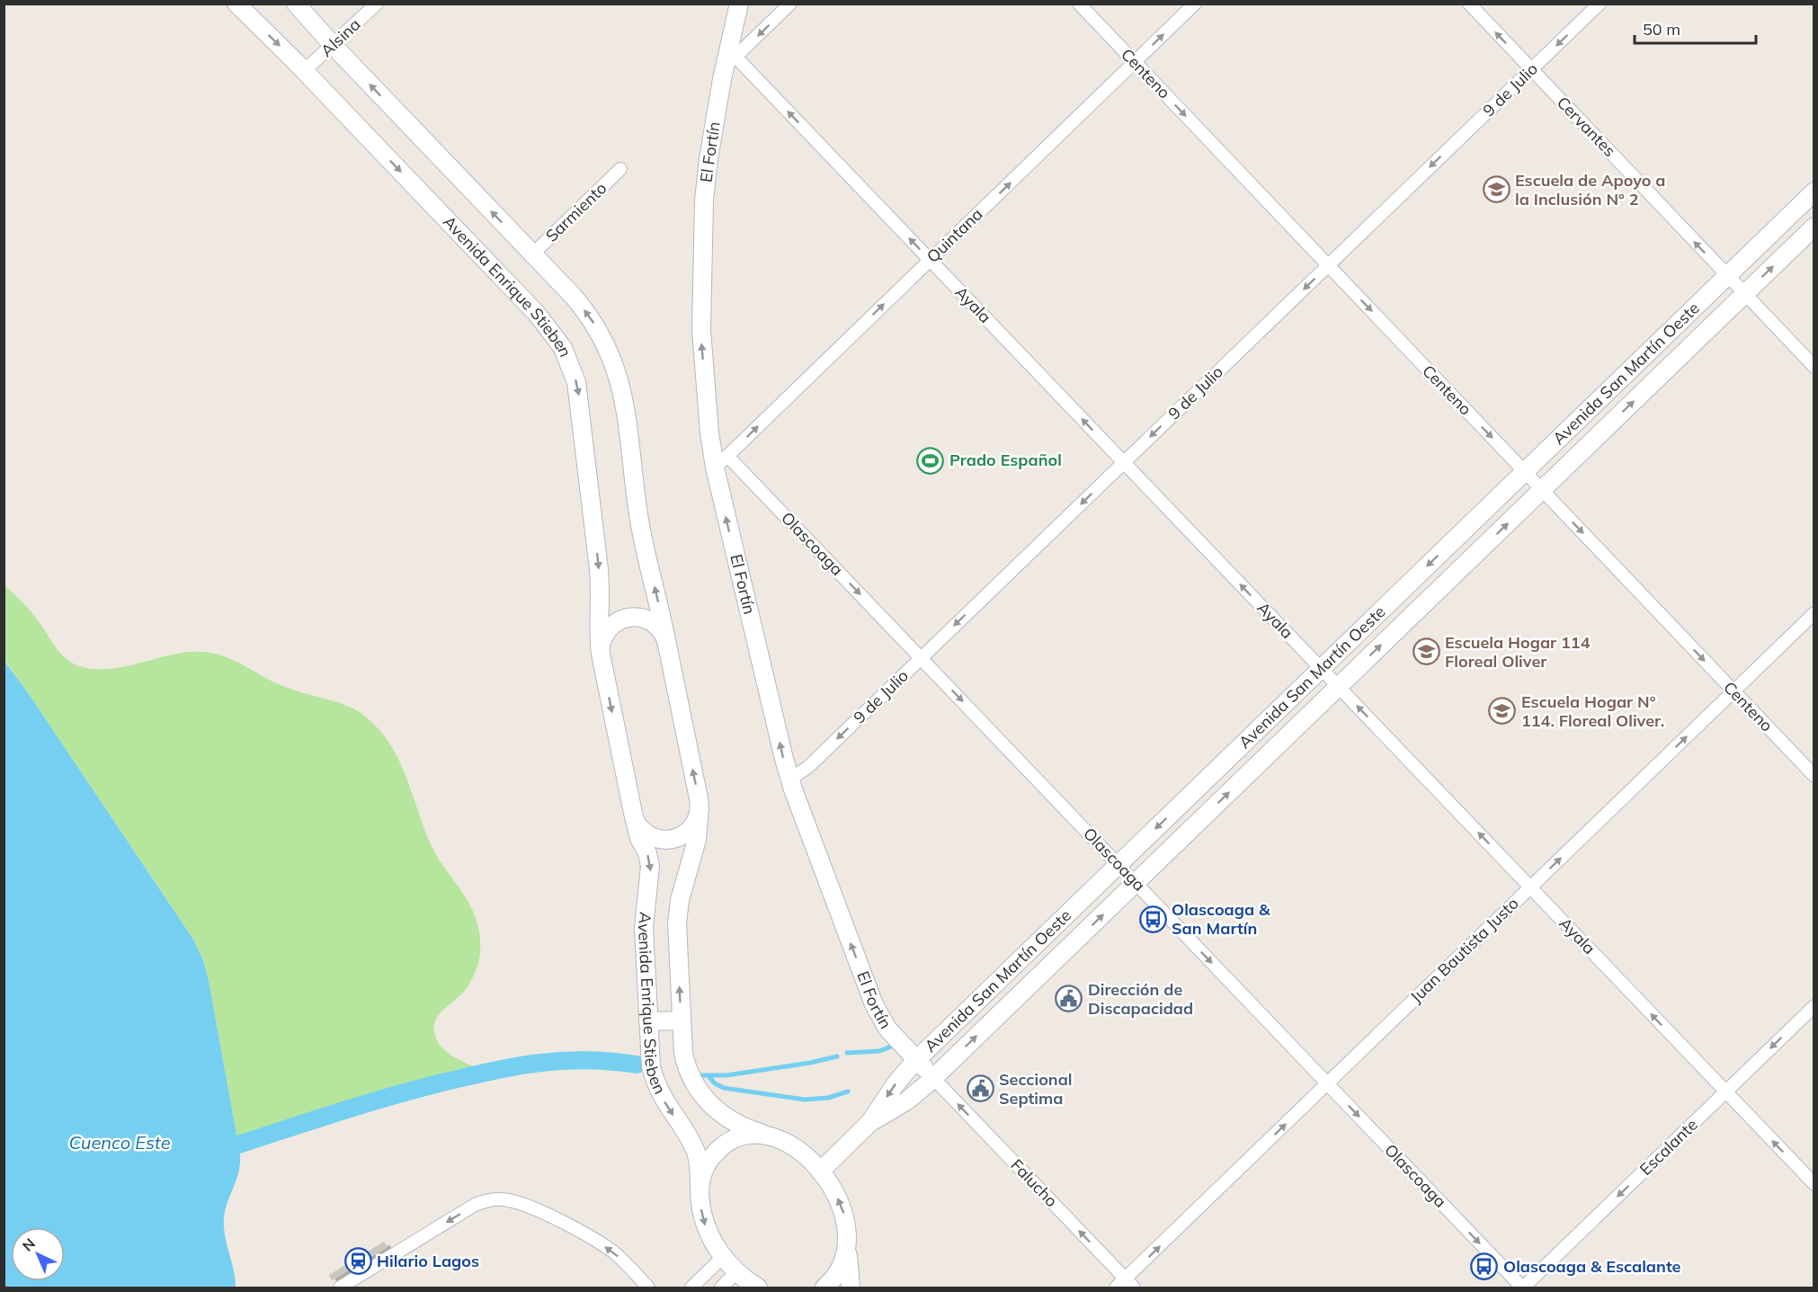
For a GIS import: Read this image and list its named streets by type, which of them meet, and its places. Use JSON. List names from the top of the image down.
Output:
{
  "streets": {
    "main road": ["El Fortín", "Avenida Enrique Stieben", "Avenida San Martín Oeste"],
    "street": [
      "Alsina",
      "Centeno",
      "9 de Julio",
      "Cervantes",
      "Sarmiento",
      "Quintana",
      "Ayala",
      "Olascoaga",
      "Juan Bautista Justo",
      "Escalante",
      "Falucho"
    ]
  },
  "crossings": [
    ["Alsina", "Avenida Enrique Stieben"],
    ["Centeno", "9 de Julio"],
    ["Centeno", "Quintana"],
    ["Centeno", "Avenida San Martín Oeste"],
    ["Centeno", "Juan Bautista Justo"],
    ["9 de Julio", "Cervantes"],
    ["9 de Julio", "El Fortín"],
    ["9 de Julio", "Ayala"],
    ["9 de Julio", "Olascoaga"],
    ["Cervantes", "Avenida San Martín Oeste"],
    ["El Fortín", "Quintana"],
    ["El Fortín", "Ayala"],
    ["El Fortín", "Avenida San Martín Oeste"],
    ["El Fortín", "Falucho"],
    ["Sarmiento", "Avenida Enrique Stieben"],
    ["Quintana", "Ayala"],
    ["Quintana", "Olascoaga"],
    ["Ayala", "Avenida San Martín Oeste"],
    ["Ayala", "Juan Bautista Justo"],
    ["Ayala", "Escalante"],
    ["Avenida San Martín Oeste", "Olascoaga"],
    ["Avenida San Martín Oeste", "Falucho"],
    ["Olascoaga", "Juan Bautista Justo"],
    ["Olascoaga", "Escalante"],
    ["Juan Bautista Justo", "Falucho"]
  ],
  "one_way": [
    "Centeno",
    "9 de Julio",
    "Cervantes",
    "El Fortín",
    "Quintana",
    "Ayala",
    "Olascoaga",
    "Juan Bautista Justo",
    "Escalante",
    "Falucho"
  ],
  "water": ["Cuenco Este"],
  "places": {
    "school or university": ["Escuela de Apoyo a la Inclusión N° 2", "Escuela Hogar 114 Floreal Oliver", "Escuela Hogar N° 114. Floreal Oliver."],
    "sports": ["Prado Español"],
    "bus stop": ["Olascoaga & San Martín", "Olascoaga & Escalante"],
    "public building": ["Dirección de Discapacidad", "Seccional Septima"],
    "station": ["Hilario Lagos"]
  },
  "scale_bar": "50 m",
  "north": "top left"
}
